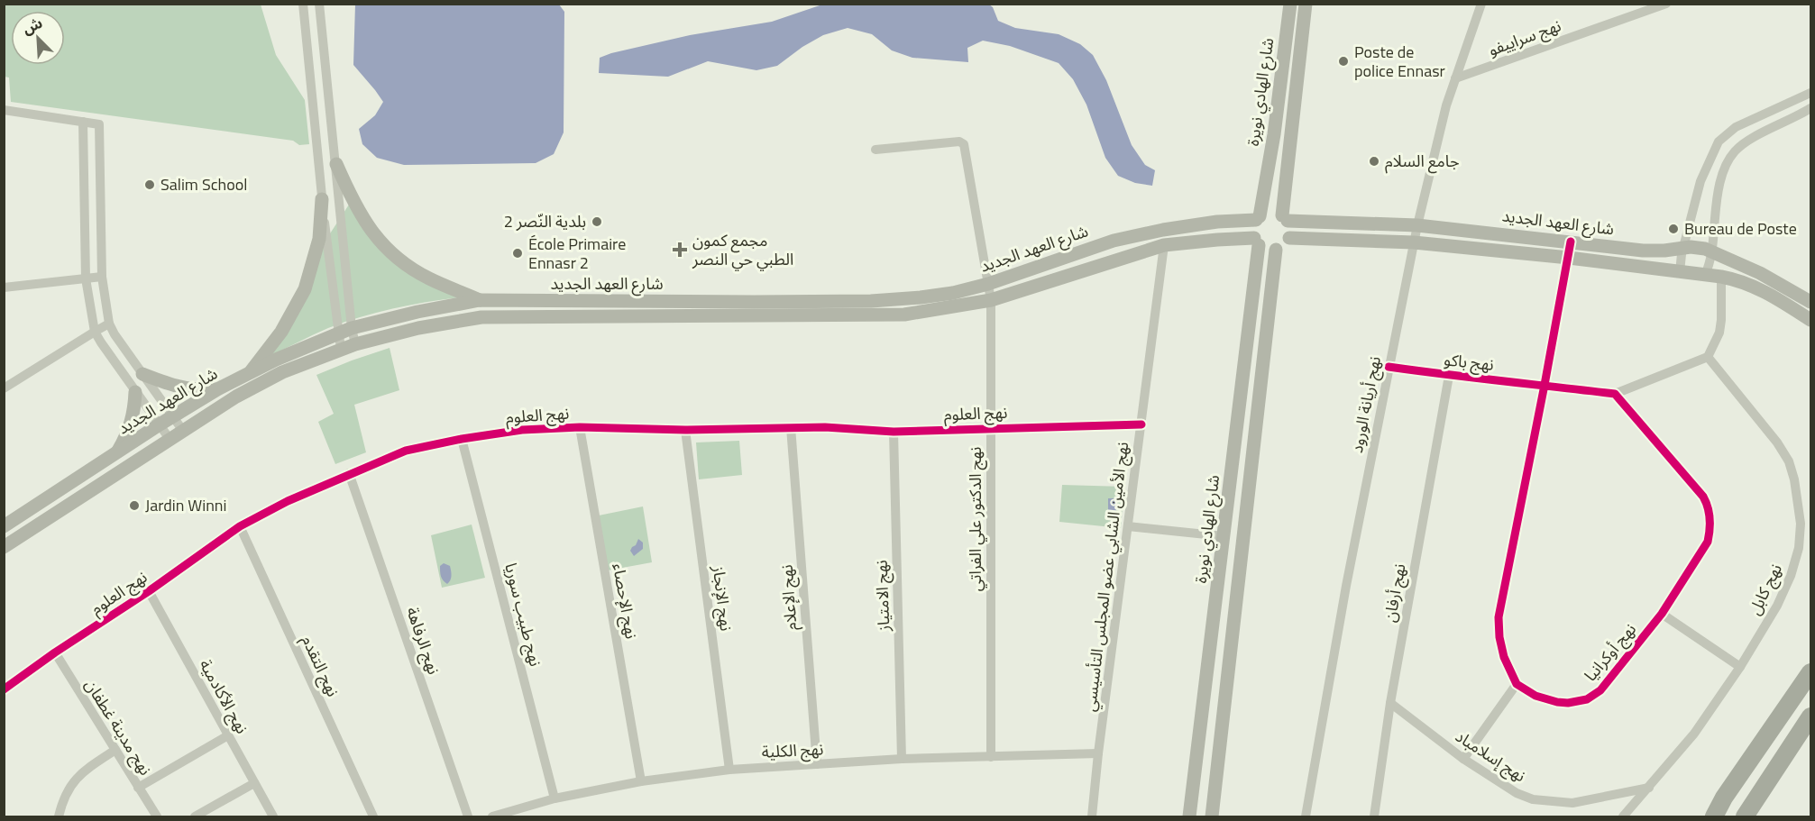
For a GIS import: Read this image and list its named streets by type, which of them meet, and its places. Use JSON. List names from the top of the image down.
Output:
{
  "streets": {
    "main road": ["شارع الهادي نويرة", "شارع العهد الجديد"],
    "street": [
      "نهج سراييفو",
      "نهج باكو",
      "نهج أريانة الورود",
      "نهج العلوم",
      "نهج الدكتور علي الفراتي",
      "نهج الأمين الشابي عضو المجلس التأسيسي",
      "نهج كابل",
      "نهج أرفان",
      "نهج الامتياز",
      "نهج الإعلام",
      "نهج الإنجاز",
      "نهج الإحصاء",
      "نهج طبيب سوريا",
      "نهج الرفاهة",
      "نهج أوكرانيا",
      "نهج التقدم",
      "نهج الأكادمية",
      "نهج مدينة غطفان",
      "نهج الكلية",
      "نهج إسلامباد"
    ]
  },
  "crossings": [
    ["نهج سراييفو", "نهج أريانة الورود"],
    ["شارع الهادي نويرة", "شارع العهد الجديد"],
    ["شارع العهد الجديد", "نهج أريانة الورود"],
    ["شارع العهد الجديد", "نهج الدكتور علي الفراتي"],
    ["شارع العهد الجديد", "نهج الأمين الشابي عضو المجلس التأسيسي"],
    ["نهج باكو", "نهج أريانة الورود"],
    ["نهج باكو", "نهج أرفان"],
    ["نهج العلوم", "نهج الدكتور علي الفراتي"],
    ["نهج العلوم", "نهج الأمين الشابي عضو المجلس التأسيسي"],
    ["نهج العلوم", "نهج الامتياز"],
    ["نهج العلوم", "نهج الإعلام"],
    ["نهج العلوم", "نهج الإنجاز"],
    ["نهج العلوم", "نهج الإحصاء"],
    ["نهج العلوم", "نهج طبيب سوريا"],
    ["نهج العلوم", "نهج الرفاهة"],
    ["نهج العلوم", "نهج التقدم"],
    ["نهج العلوم", "نهج الأكادمية"],
    ["نهج العلوم", "نهج مدينة غطفان"],
    ["نهج الدكتور علي الفراتي", "نهج الكلية"],
    ["نهج الأمين الشابي عضو المجلس التأسيسي", "نهج الكلية"],
    ["نهج كابل", "نهج إسلامباد"],
    ["نهج أرفان", "نهج إسلامباد"],
    ["نهج الامتياز", "نهج الكلية"],
    ["نهج الإعلام", "نهج الكلية"],
    ["نهج الإنجاز", "نهج الكلية"],
    ["نهج الإحصاء", "نهج الكلية"],
    ["نهج طبيب سوريا", "نهج الكلية"]
  ],
  "places": {
    "other": [
      "Poste de police Ennasr",
      "جامع السلام",
      "Salim School",
      "بلدية النّصر 2",
      "Bureau de Poste",
      "École Primaire Ennasr 2",
      "Jardin Winni"
    ],
    "health": ["مجمع كمون الطبي حي النصر"]
  },
  "north": "top left"
}
